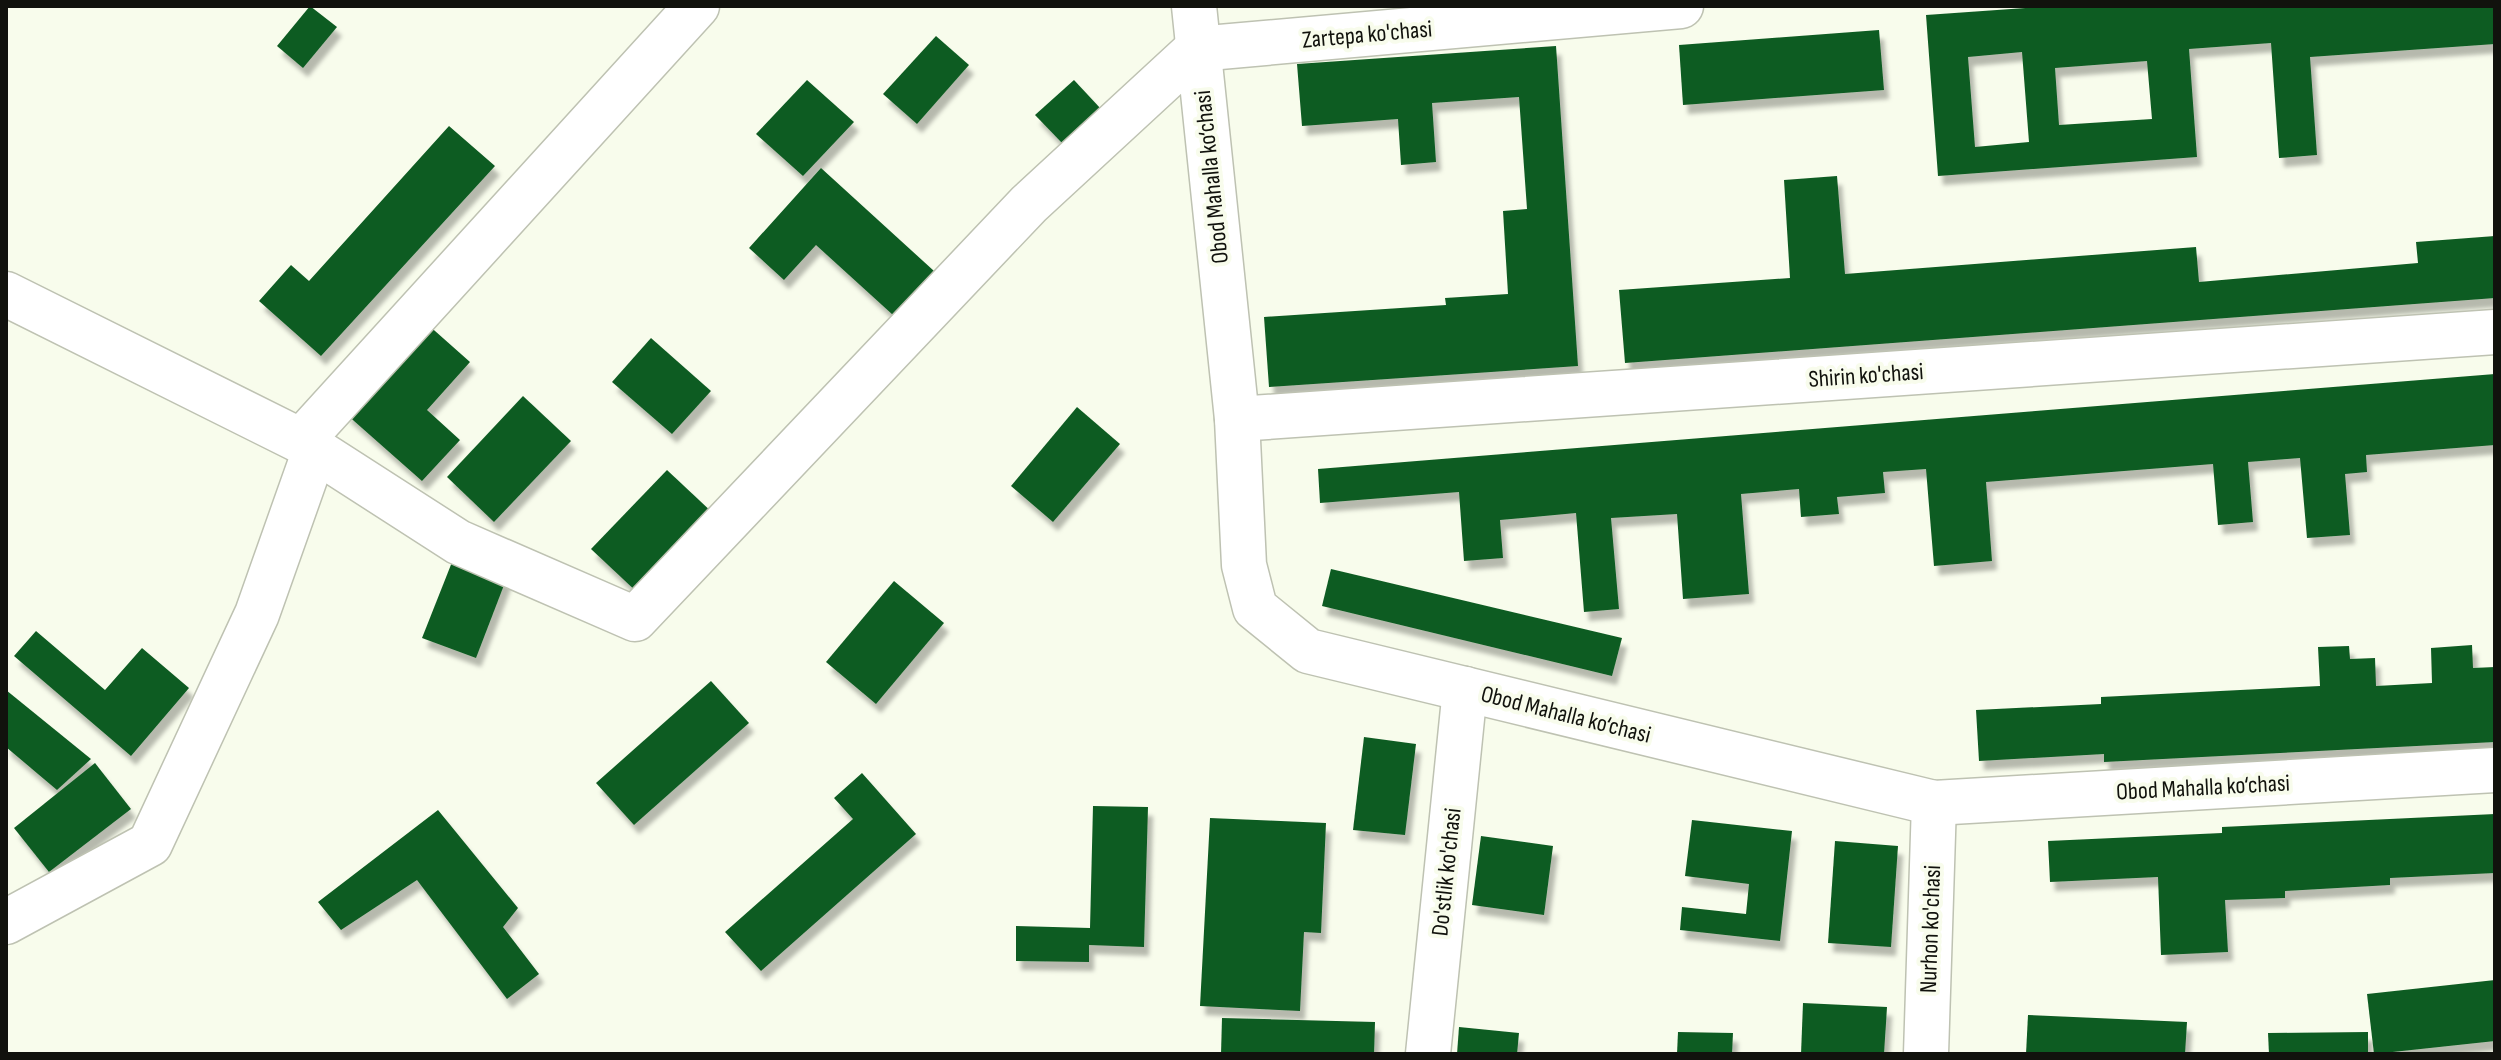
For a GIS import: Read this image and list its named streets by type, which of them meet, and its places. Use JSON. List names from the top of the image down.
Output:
{
  "streets": {
    "street": [
      "Zartepa ko'chasi",
      "Obod Mahalla ko‘chasi",
      "Shirin ko'chasi",
      "Do'stlik ko'chasi",
      "Nurhon ko'chasi"
    ]
  },
  "crossings": [
    ["Zartepa ko'chasi", "Obod Mahalla ko‘chasi"],
    ["Obod Mahalla ko‘chasi", "Shirin ko'chasi"],
    ["Obod Mahalla ko‘chasi", "Do'stlik ko'chasi"],
    ["Obod Mahalla ko‘chasi", "Nurhon ko'chasi"]
  ]
}
